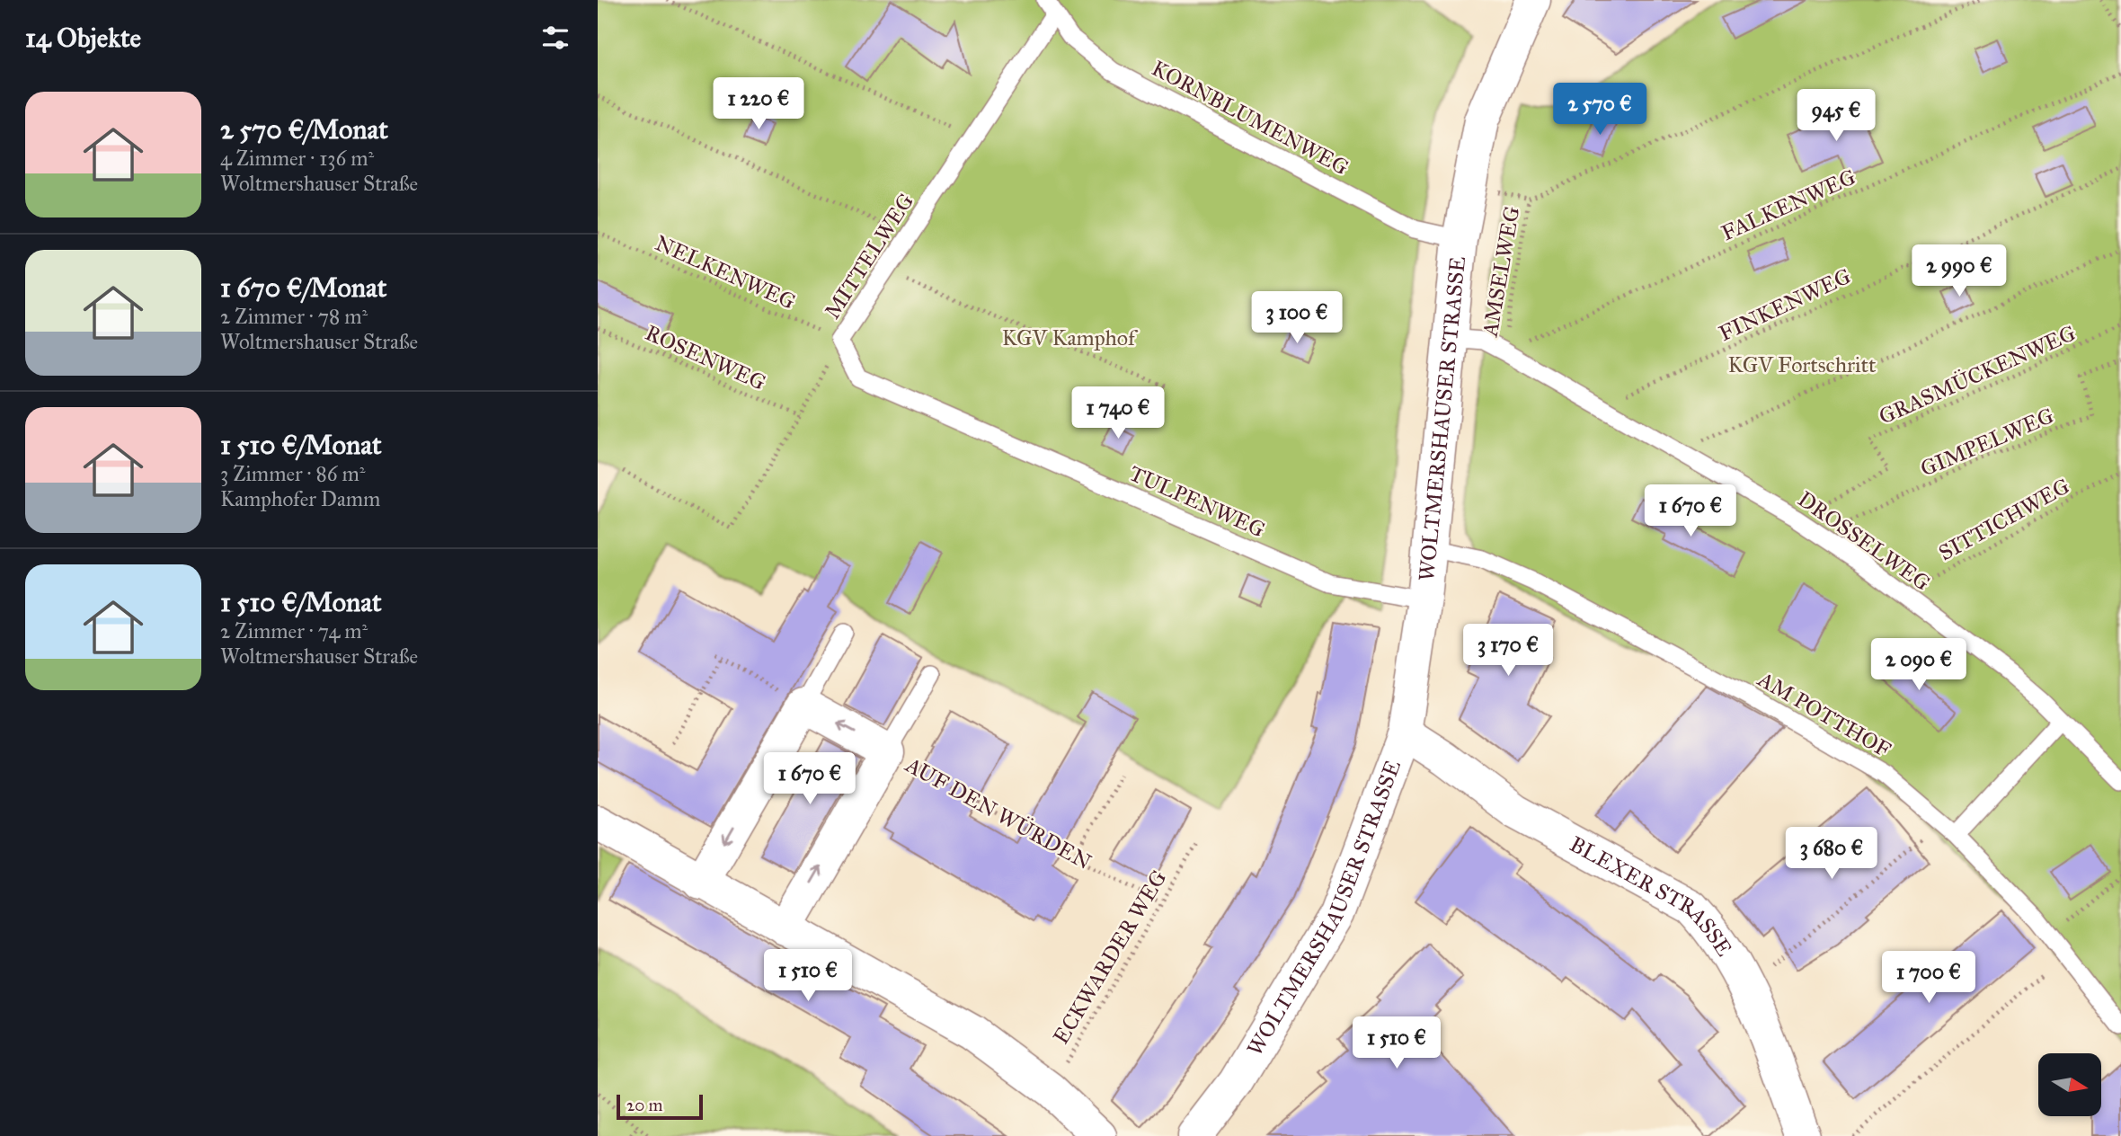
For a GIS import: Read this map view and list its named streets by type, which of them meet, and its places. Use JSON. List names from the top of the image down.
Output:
{
  "streets": {
    "street": ["WOLTMERSHAUSER STRASSE", "AUF DEN WÜRDEN", "BLEXER STRASSE"],
    "lane": [
      "KORNBLUMENWEG",
      "MITTELWEG",
      "TULPENWEG",
      "DROSSELWEG",
      "AM POTTHOF"
    ],
    "path": [
      "FALKENWEG",
      "AMSELWEG",
      "NELKENWEG",
      "FINKENWEG",
      "ROSENWEG",
      "GRASMÜCKENWEG",
      "GIMPELWEG",
      "SITTICHWEG",
      "ECKWARDER WEG"
    ]
  },
  "crossings": [
    ["KORNBLUMENWEG", "MITTELWEG"],
    ["KORNBLUMENWEG", "WOLTMERSHAUSER STRASSE"],
    ["FALKENWEG", "AMSELWEG"],
    ["FALKENWEG", "DROSSELWEG"],
    ["MITTELWEG", "NELKENWEG"],
    ["MITTELWEG", "ROSENWEG"],
    ["MITTELWEG", "TULPENWEG"],
    ["AMSELWEG", "DROSSELWEG"],
    ["NELKENWEG", "TULPENWEG"],
    ["FINKENWEG", "DROSSELWEG"],
    ["GRASMÜCKENWEG", "DROSSELWEG"],
    ["WOLTMERSHAUSER STRASSE", "TULPENWEG"],
    ["WOLTMERSHAUSER STRASSE", "DROSSELWEG"],
    ["WOLTMERSHAUSER STRASSE", "AM POTTHOF"],
    ["WOLTMERSHAUSER STRASSE", "BLEXER STRASSE"],
    ["GIMPELWEG", "DROSSELWEG"],
    ["SITTICHWEG", "DROSSELWEG"],
    ["AUF DEN WÜRDEN", "ECKWARDER WEG"]
  ],
  "parks": ["KGV Kamphof", "KGV Fortschritt"],
  "scale_bar": "20 m",
  "north": "right",
  "page": {
    "heading": "14 Objekte",
    "list": [
      {
        "name": "2 570 €/Monat",
        "note": "4 Zimmer · 136 m² · Woltmershauser Straße"
      },
      {
        "name": "1 670 €/Monat",
        "note": "2 Zimmer · 78 m² · Woltmershauser Straße"
      },
      {
        "name": "1 510 €/Monat",
        "note": "3 Zimmer · 86 m² · Kamphofer Damm"
      },
      {
        "name": "1 510 €/Monat",
        "note": "2 Zimmer · 74 m² · Woltmershauser Straße"
      }
    ],
    "price": [
      "1 220 €",
      "2 570 €",
      "945 €",
      "2 990 €",
      "3 100 €",
      "1 740 €",
      "1 670 €",
      "3 170 €",
      "2 090 €",
      "1 670 €",
      "3 680 €",
      "1 510 €",
      "1 700 €",
      "1 510 €"
    ],
    "scale": "20 m"
  }
}
